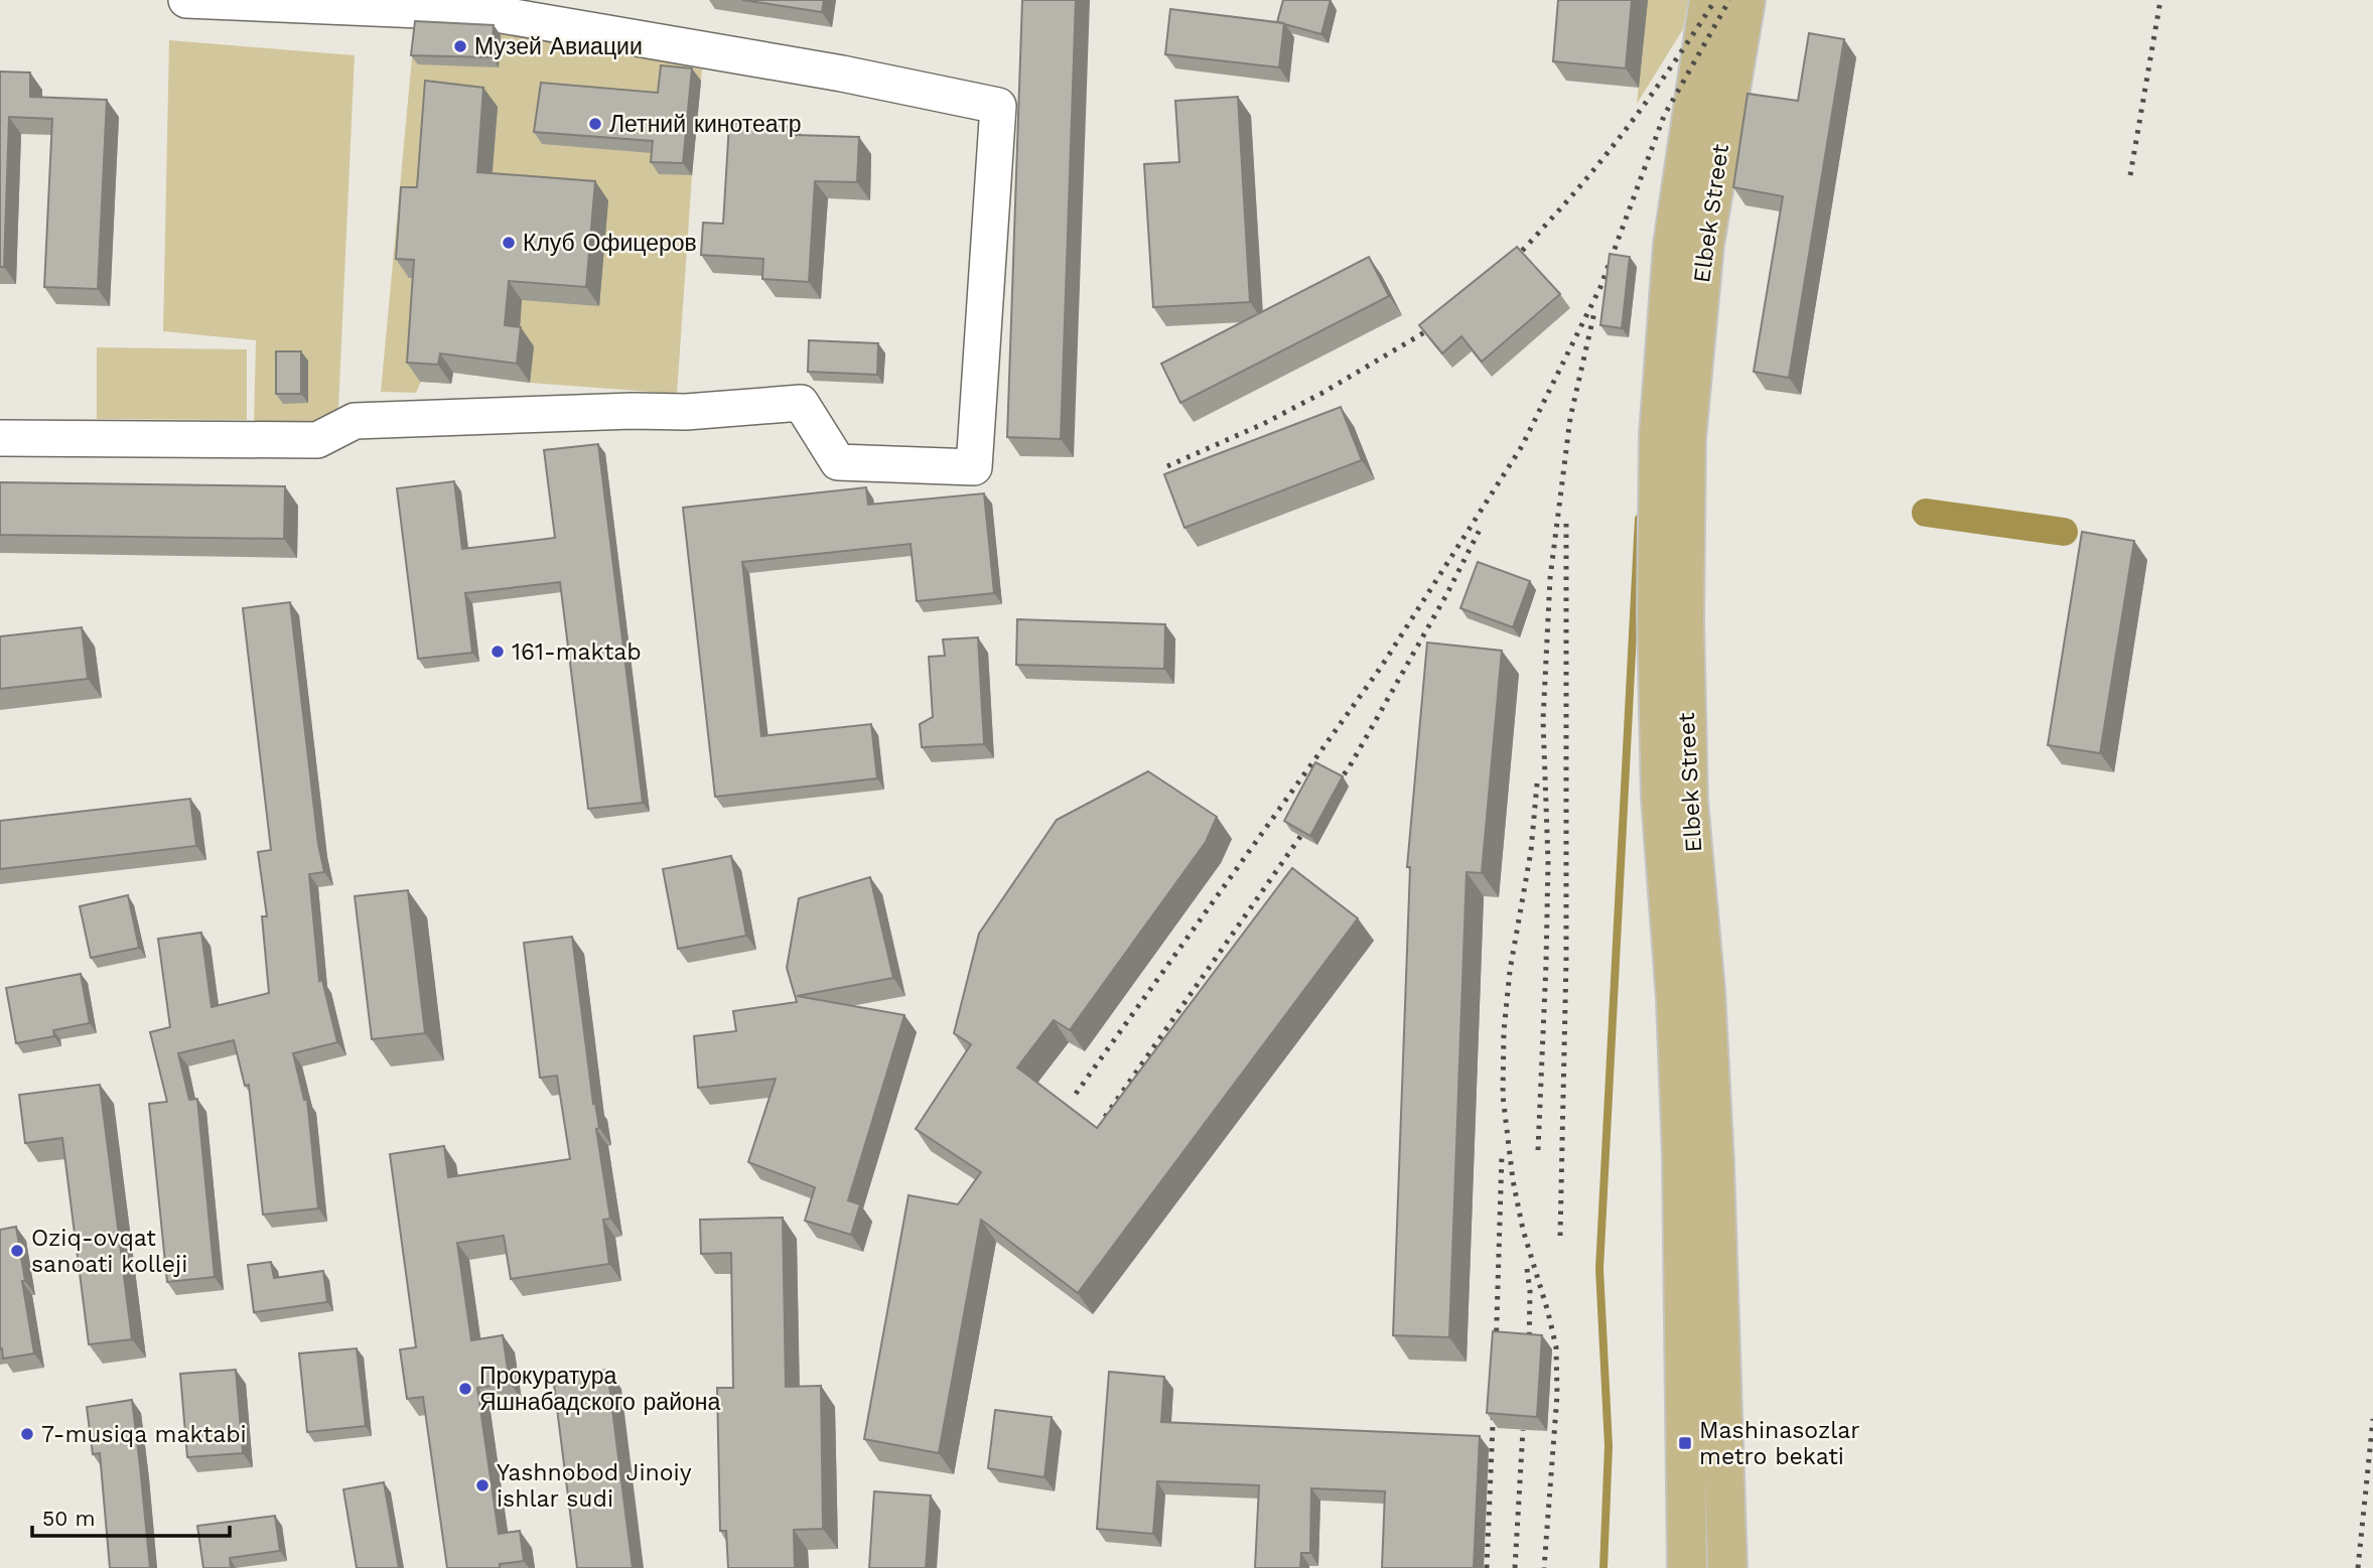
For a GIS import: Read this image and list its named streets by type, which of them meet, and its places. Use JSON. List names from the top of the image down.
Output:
{
  "streets": {
    "main road": ["Elbek Street"]
  },
  "places": {
    "other": [
      "Музей Авиации",
      "Летний кинотеатр",
      "Клуб Офицеров",
      "161-maktab",
      "Oziq-ovqat sanoati kolleji",
      "Прокуратура Яшнабадского района",
      "7-musiqa maktabi",
      "Yashnobod Jinoiy ishlar sudi"
    ],
    "transit": ["Mashinasozlar metro bekati"]
  },
  "scale_bar": "50 m"
}
